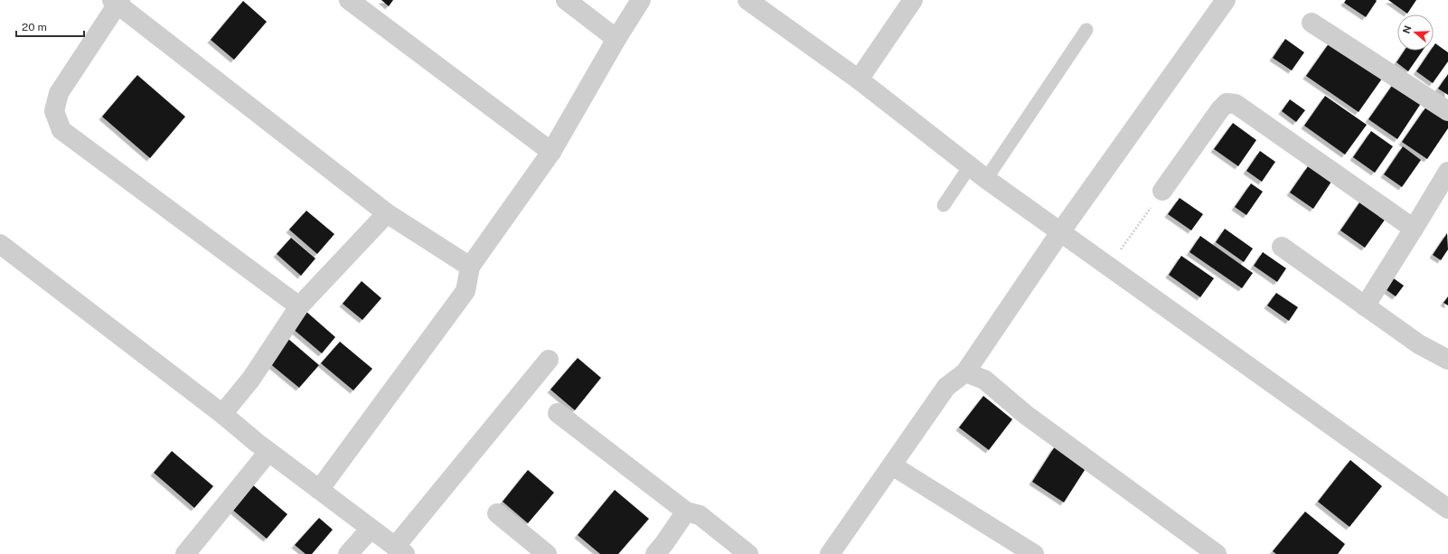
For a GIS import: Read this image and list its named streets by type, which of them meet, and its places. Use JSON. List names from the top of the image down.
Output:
{
  "scale_bar": "20 m",
  "north": "left"
}
